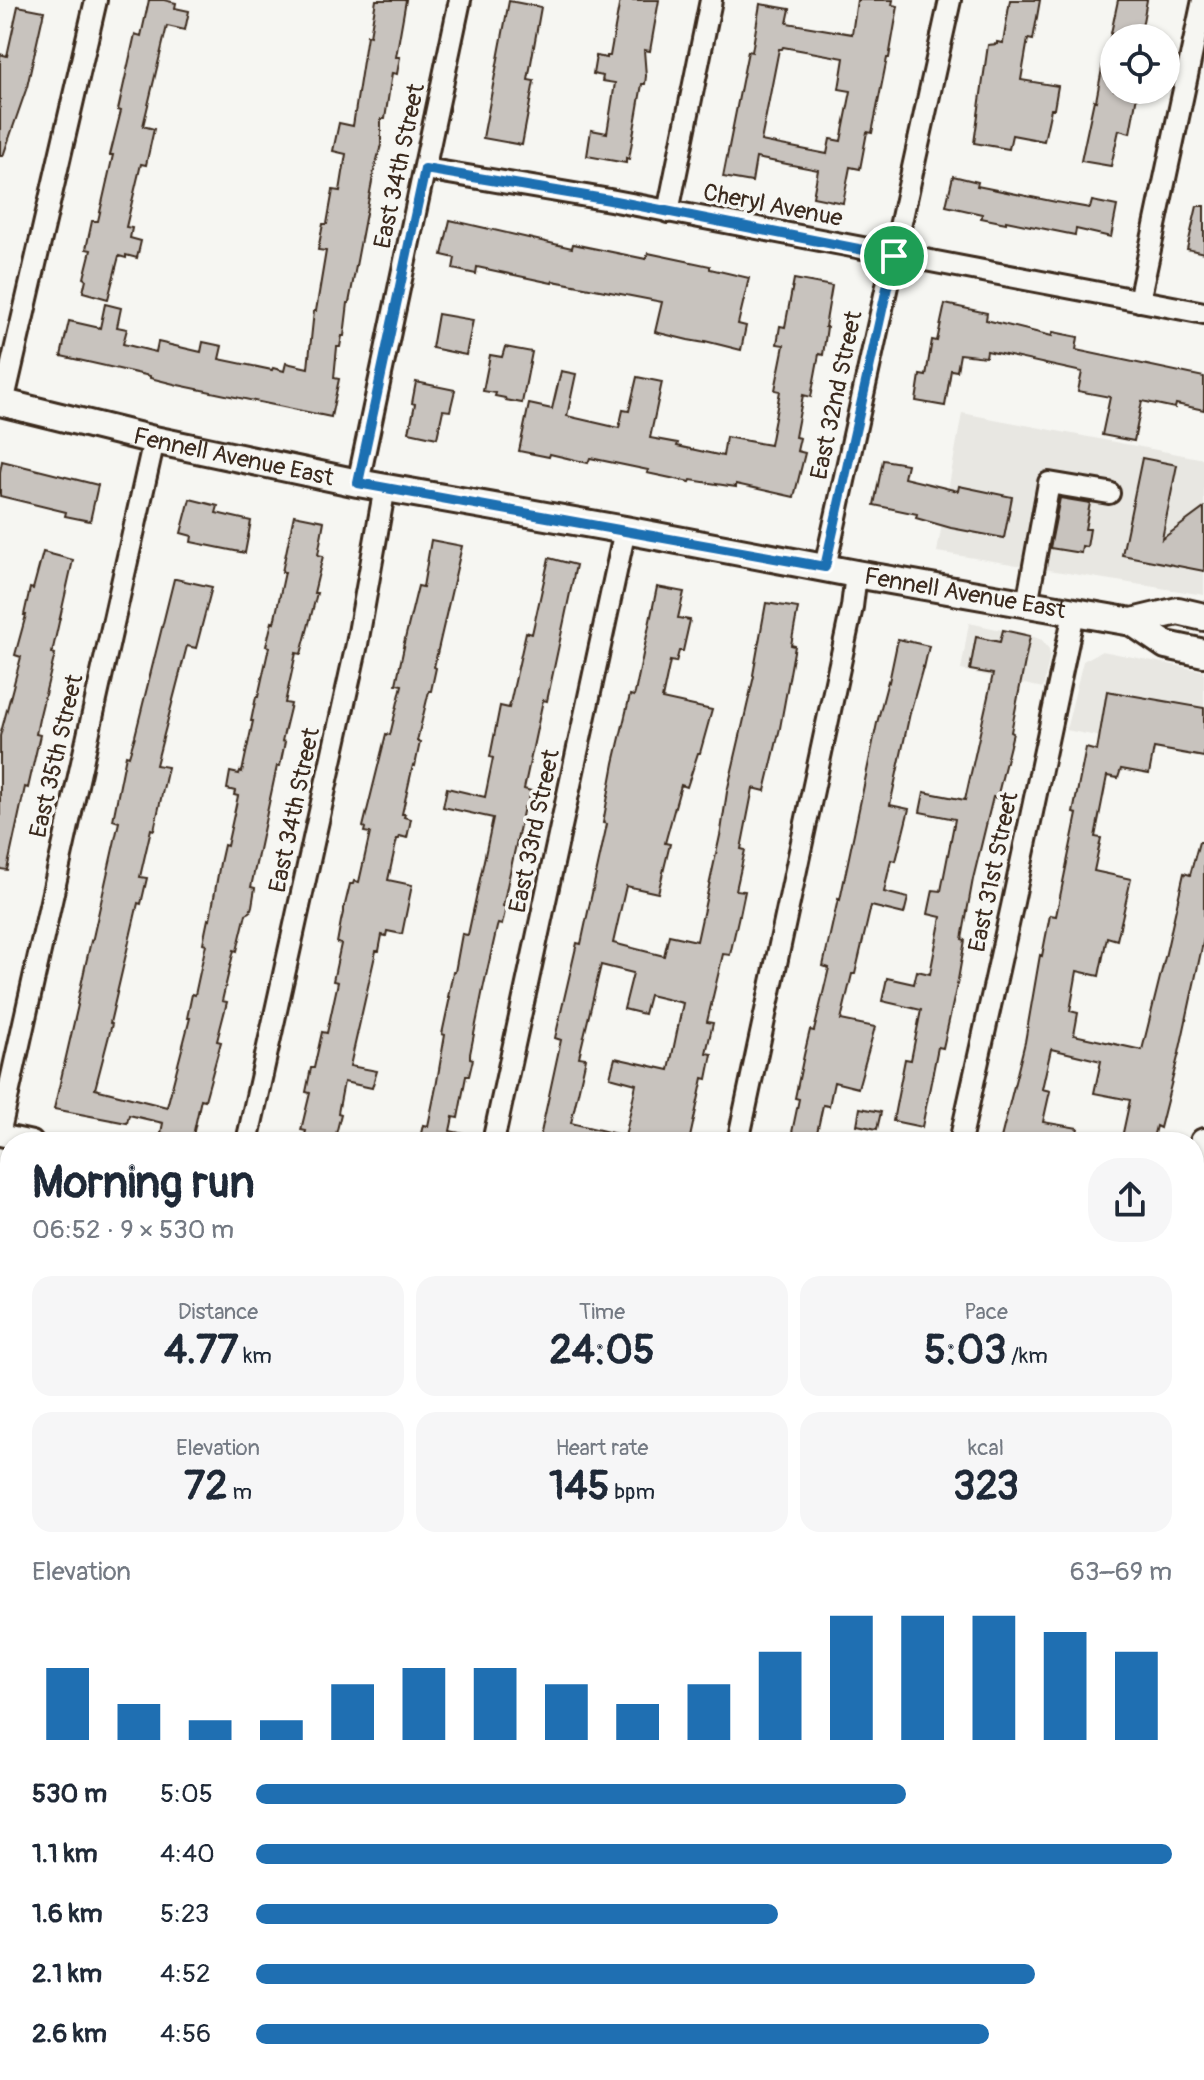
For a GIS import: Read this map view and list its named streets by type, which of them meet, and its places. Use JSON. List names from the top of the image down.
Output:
{
  "streets": {
    "main road": ["Fennell Avenue East"],
    "street": [
      "East 34th Street",
      "Cheryl Avenue",
      "East 32nd Street",
      "East 35th Street",
      "East 33rd Street",
      "East 31st Street"
    ]
  },
  "crossings": [
    ["East 34th Street", "Cheryl Avenue"],
    ["East 34th Street", "Fennell Avenue East"],
    ["Cheryl Avenue", "East 32nd Street"],
    ["East 32nd Street", "Fennell Avenue East"],
    ["Fennell Avenue East", "East 35th Street"],
    ["Fennell Avenue East", "East 33rd Street"],
    ["Fennell Avenue East", "East 31st Street"]
  ],
  "page": {
    "heading": ["Morning run", "06:52 · 9 × 530 m"],
    "stats": [
      ["Distance", "4.77 km"],
      ["Time", "24:05"],
      ["Pace", "5:03 /km"],
      ["Elevation", "72 m"],
      ["Heart rate", "145 bpm"],
      ["kcal", "323"]
    ],
    "chart": ["Elevation", "63–69 m"],
    "list": [
      {
        "name": "530 m",
        "note": "5:05"
      },
      {
        "name": "1.1 km",
        "note": "4:40"
      },
      {
        "name": "1.6 km",
        "note": "5:23"
      },
      {
        "name": "2.1 km",
        "note": "4:52"
      },
      {
        "name": "2.6 km",
        "note": "4:56"
      }
    ]
  }
}
